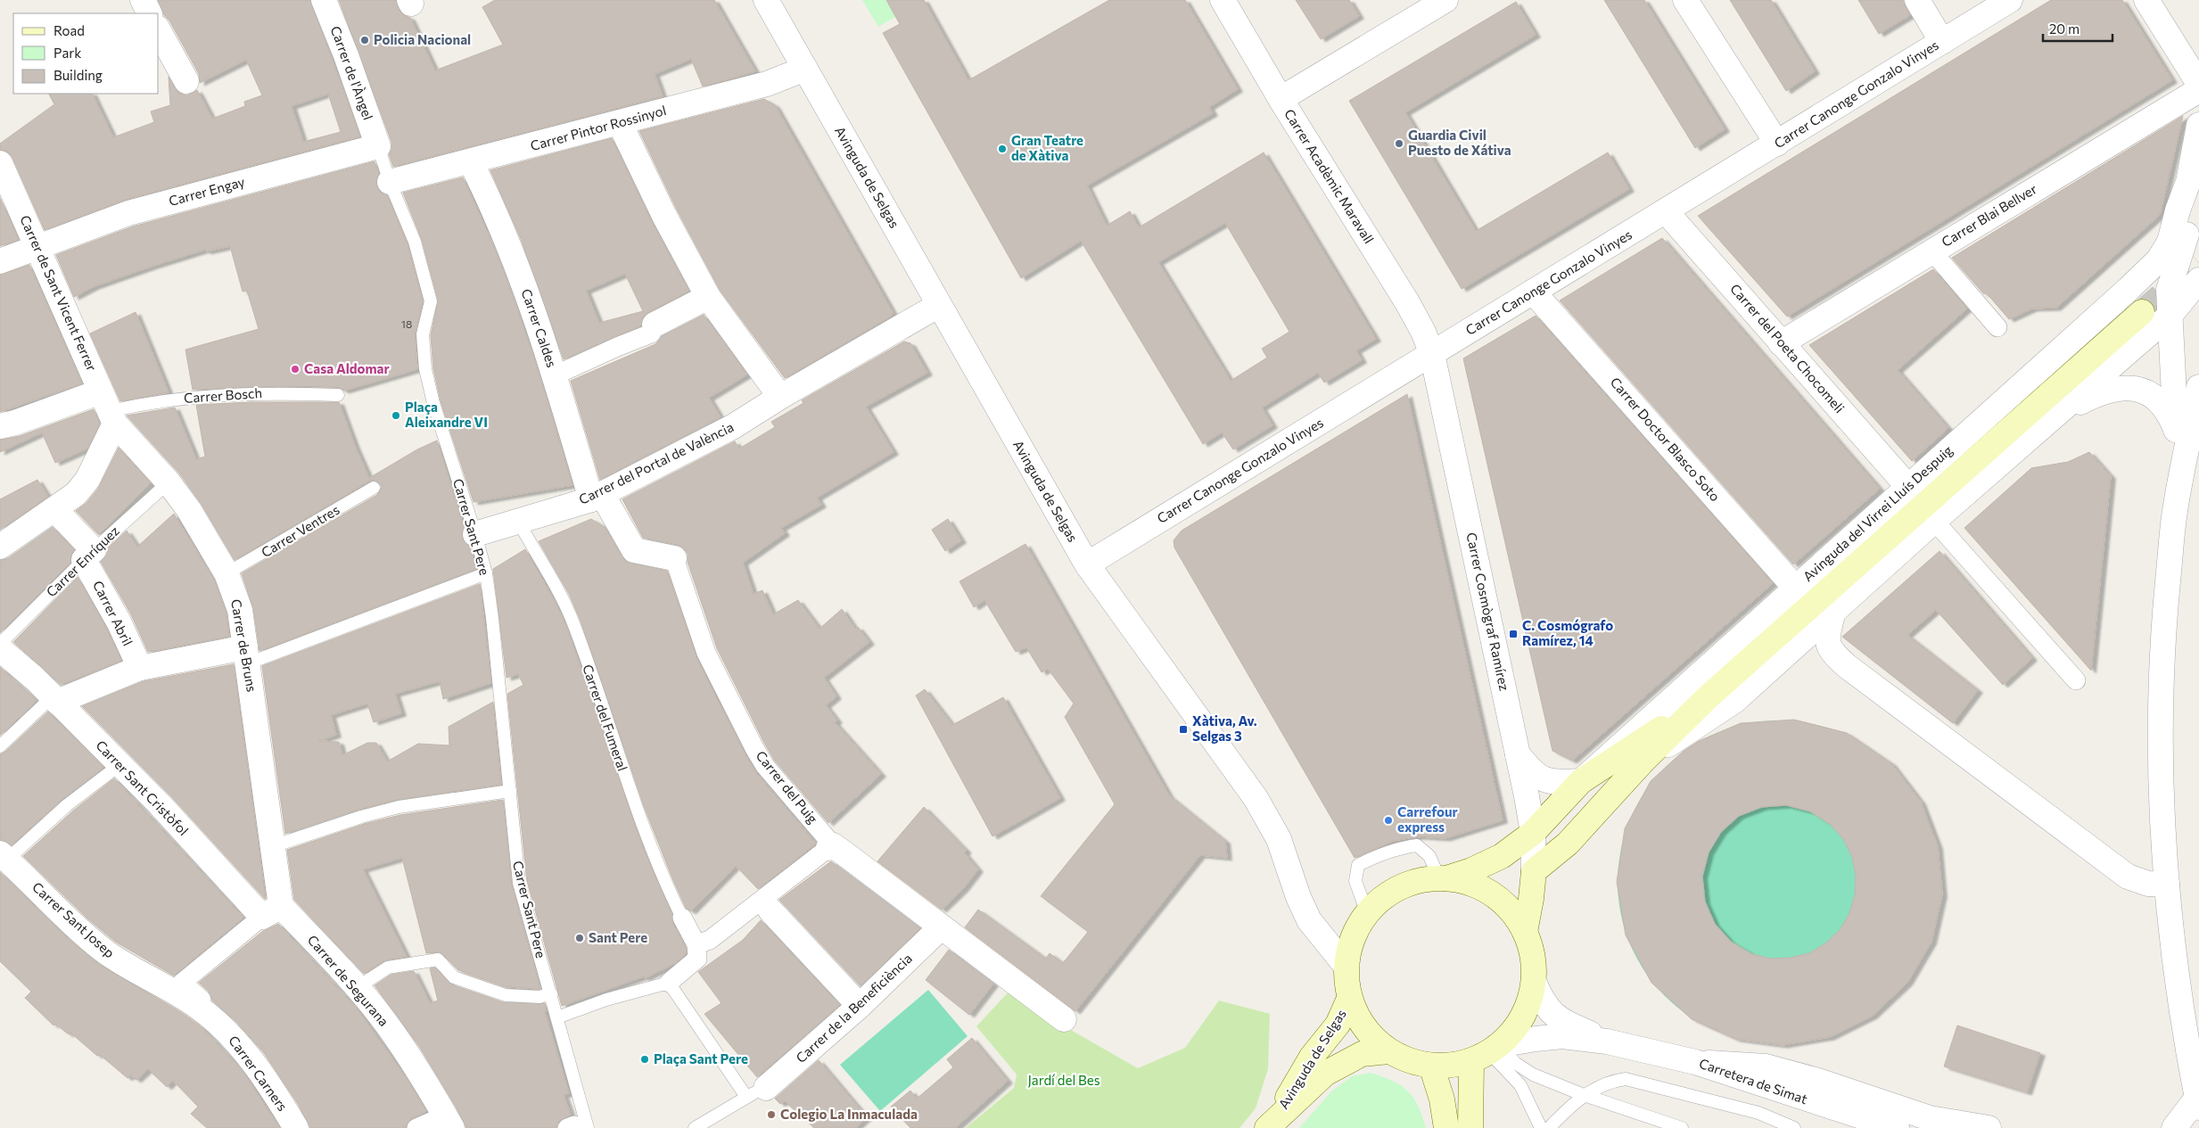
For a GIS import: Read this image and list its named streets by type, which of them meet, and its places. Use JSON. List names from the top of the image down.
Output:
{
  "streets": {
    "main road": ["Avinguda de Selgas", "Avinguda del Virrei Lluís Despuig"],
    "street": [
      "Carrer de l'Àngel",
      "Carrer Canonge Gonzalo Vinyes",
      "Carrer Pintor Rossinyol",
      "Carrer Acadèmic Maravall",
      "Carrer Engay",
      "Carrer Blai Bellver",
      "Carrer de Sant Vicent Ferrer",
      "Carrer Caldes",
      "Carrer del Poeta Chocomeli",
      "Carrer Doctor Blasco Soto",
      "Carrer del Portal de València",
      "Carrer Cosmògraf Ramírez",
      "Carrer Abril",
      "Carrer de Bruns",
      "Carrer del Puig",
      "Carrer Sant Cristòfol",
      "Carrer Sant Josep",
      "Carrer de Segurana",
      "Carrer de la Beneficiència",
      "Carrer Carners",
      "Carretera de Simat"
    ],
    "lane": [
      "Carrer Bosch",
      "Carrer Sant Pere",
      "Carrer Ventres",
      "Carrer Enríquez",
      "Carrer del Fumeral"
    ]
  },
  "crossings": [
    ["Carrer de l'Àngel", "Carrer Engay"],
    ["Carrer de l'Àngel", "Carrer Sant Pere"],
    ["Carrer Canonge Gonzalo Vinyes", "Carrer Acadèmic Maravall"],
    ["Carrer Canonge Gonzalo Vinyes", "Avinguda de Selgas"],
    ["Carrer Canonge Gonzalo Vinyes", "Carrer del Poeta Chocomeli"],
    ["Carrer Canonge Gonzalo Vinyes", "Carrer Doctor Blasco Soto"],
    ["Carrer Canonge Gonzalo Vinyes", "Carrer Cosmògraf Ramírez"],
    ["Carrer Pintor Rossinyol", "Avinguda de Selgas"],
    ["Carrer Pintor Rossinyol", "Carrer Caldes"],
    ["Carrer Pintor Rossinyol", "Carrer Sant Pere"],
    ["Carrer Acadèmic Maravall", "Carrer Cosmògraf Ramírez"],
    ["Avinguda de Selgas", "Carrer del Portal de València"],
    ["Carrer Engay", "Carrer de Sant Vicent Ferrer"],
    ["Carrer Engay", "Carrer Sant Pere"],
    ["Carrer Blai Bellver", "Carrer del Poeta Chocomeli"],
    ["Carrer de Sant Vicent Ferrer", "Carrer Bosch"],
    ["Carrer de Sant Vicent Ferrer", "Carrer de Bruns"],
    ["Carrer Caldes", "Carrer del Portal de València"],
    ["Carrer Caldes", "Carrer del Puig"],
    ["Carrer del Poeta Chocomeli", "Avinguda del Virrei Lluís Despuig"],
    ["Carrer Bosch", "Carrer de Bruns"],
    ["Carrer Doctor Blasco Soto", "Avinguda del Virrei Lluís Despuig"],
    ["Carrer del Portal de València", "Carrer Sant Pere"],
    ["Carrer del Portal de València", "Carrer del Fumeral"],
    ["Carrer del Portal de València", "Carrer del Puig"],
    ["Avinguda del Virrei Lluís Despuig", "Carrer Cosmògraf Ramírez"],
    ["Carrer Ventres", "Carrer de Bruns"],
    ["Carrer Enríquez", "Carrer Abril"],
    ["Carrer Enríquez", "Carrer de Bruns"],
    ["Carrer de Bruns", "Carrer Sant Cristòfol"],
    ["Carrer de Bruns", "Carrer de Segurana"],
    ["Carrer del Puig", "Carrer de la Beneficiència"],
    ["Carrer Sant Cristòfol", "Carrer Sant Josep"],
    ["Carrer Sant Cristòfol", "Carrer de Segurana"],
    ["Carrer Sant Josep", "Carrer Carners"]
  ],
  "parks": ["Jardí del Bes"],
  "places": {
    "other": [
      "Policia Nacional",
      "Guardia Civil Puesto de Xátiva",
      "Gran Teatre de Xàtiva",
      "Casa Aldomar",
      "Plaça Aleixandre VI",
      "Carrefour express",
      "Sant Pere",
      "Plaça Sant Pere",
      "Colegio La Inmaculada"
    ],
    "transit": ["C. Cosmógrafo Ramírez, 14", "Xàtiva, Av. Selgas 3"]
  },
  "house_numbers": ["18"],
  "legend": ["Road", "Park", "Building"],
  "scale_bar": "20 m"
}
